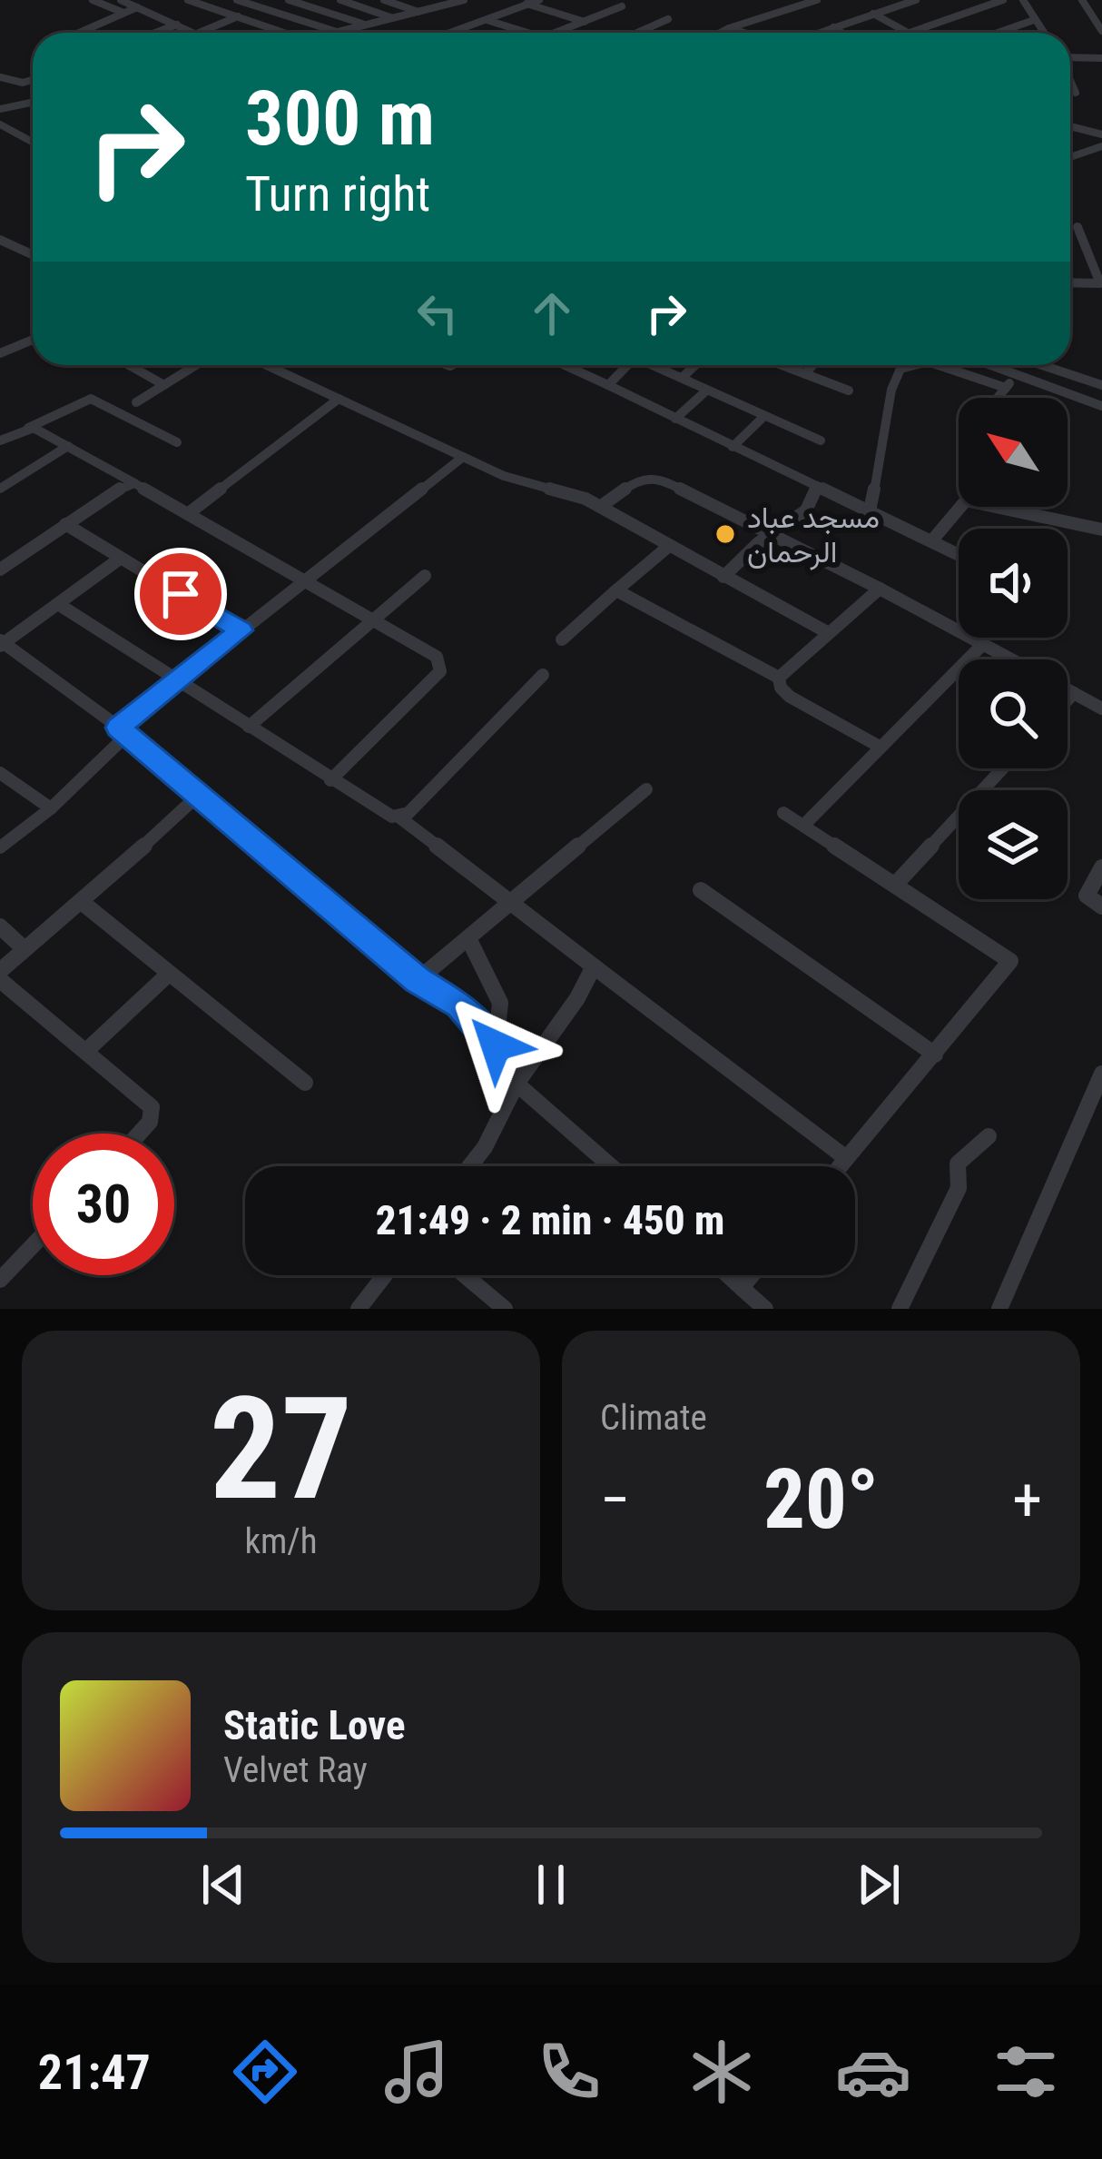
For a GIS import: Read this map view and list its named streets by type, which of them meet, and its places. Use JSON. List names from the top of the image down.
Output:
{
  "places": ["مسجد عباد الرحمان"],
  "north": "top left",
  "page": {
    "turn": ["300 m", "Turn right"],
    "limit": "30",
    "trip": "21:49 · 2 min · 450 m",
    "tile": [
      ["27", "km/h"],
      "Climate"
    ],
    "heat": ["−", "20°", "+"],
    "song": ["Static Love", "Velvet Ray"],
    "tabs": "21:47"
  }
}
